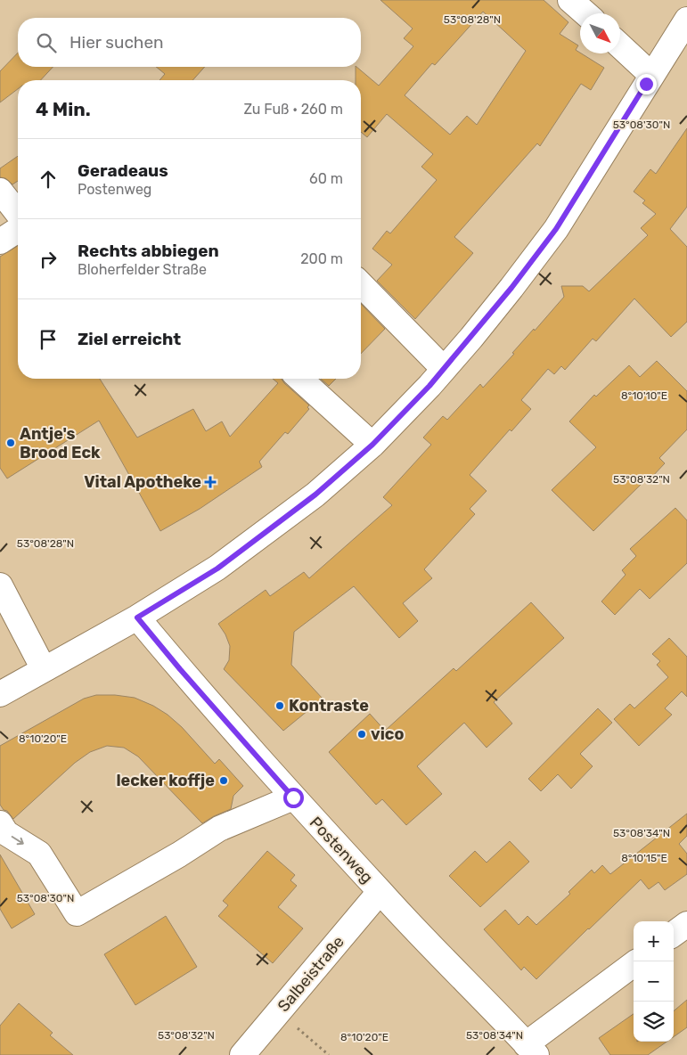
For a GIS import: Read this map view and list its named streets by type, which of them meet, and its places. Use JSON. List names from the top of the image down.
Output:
{
  "streets": {
    "street": ["Postenweg", "Salbeistraße"]
  },
  "crossings": [
    ["Postenweg", "Salbeistraße"]
  ],
  "places": {
    "other": [
      "Antje's Brood Eck",
      "Kontraste",
      "vico",
      "lecker koffje"
    ],
    "health": ["Vital Apotheke"]
  },
  "north": "bottom right",
  "page": {
    "search": "Hier suchen",
    "heading": ["4 Min.", "Zu Fuß · 260 m"],
    "list": [
      ["Geradeaus", "Postenweg", "60 m"],
      ["Rechts abbiegen", "Bloherfelder Straße", "200 m"],
      "Ziel erreicht"
    ],
    "map_buttons": ["+", "−"]
  },
  "coordinates": [
    "53°08'28\"N",
    "53°08'30\"N",
    "8°10'10\"E",
    "53°08'32\"N",
    "8°10'20\"E",
    "53°08'34\"N",
    "8°10'15\"E"
  ]
}
